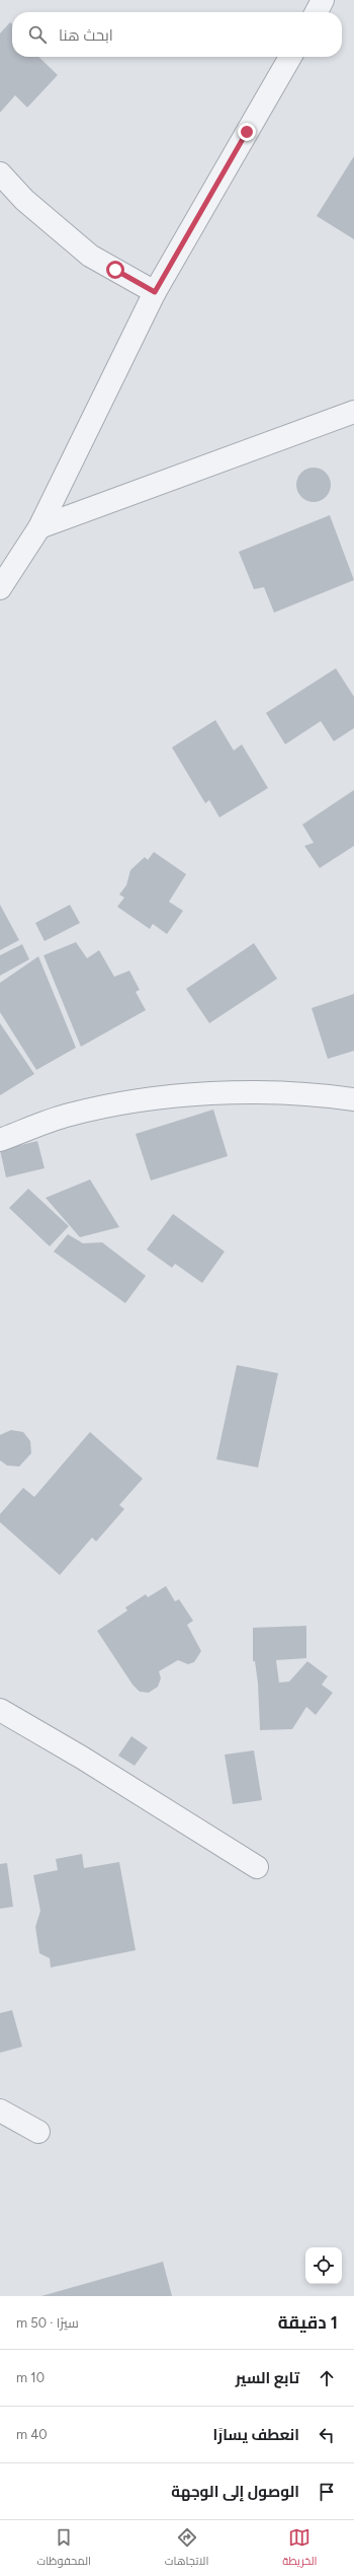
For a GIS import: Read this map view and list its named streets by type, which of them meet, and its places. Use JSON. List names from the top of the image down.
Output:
{
  "page": {
    "search": "ابحث هنا",
    "heading": ["1 دقيقة", "سيرًا · 50 m"],
    "list": [
      ["تابع السير", "10 m"],
      ["انعطف يسارًا", "40 m"],
      "الوصول إلى الوجهة"
    ],
    "nav": ["الخريطة", "الاتجاهات", "المحفوظات"]
  }
}
